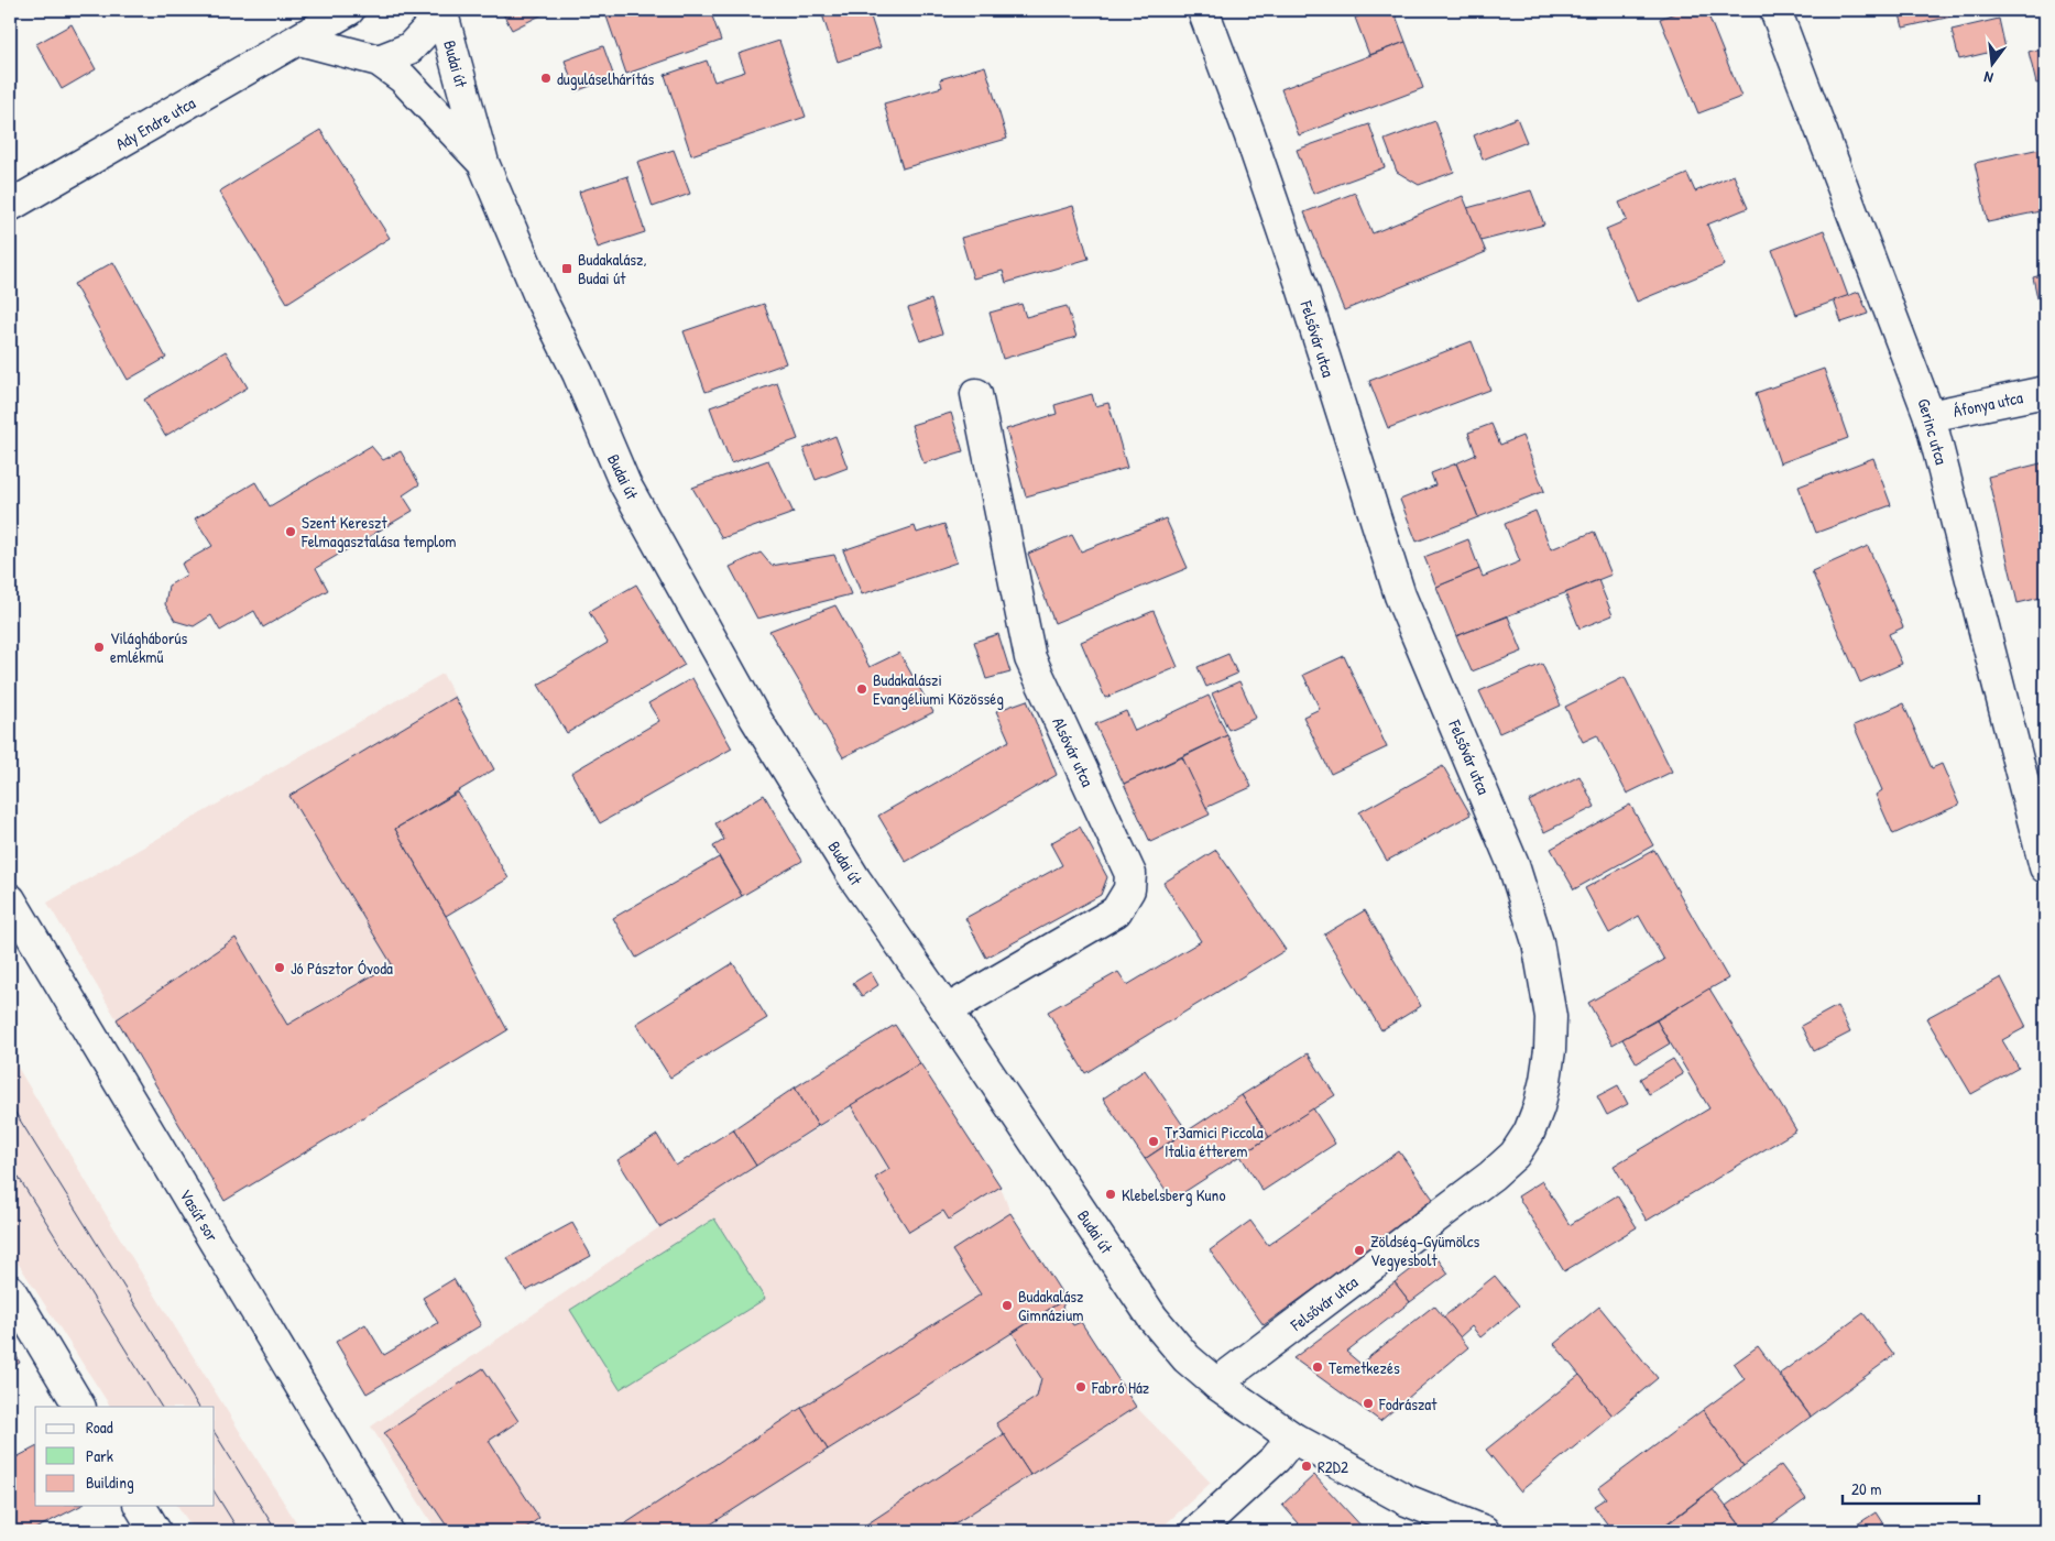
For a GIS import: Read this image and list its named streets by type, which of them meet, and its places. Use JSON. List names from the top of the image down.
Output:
{
  "streets": {
    "street": [
      "Budai út",
      "Ady Endre utca",
      "Felsővár utca",
      "Áfonya utca",
      "Gerinc utca",
      "Alsóvár utca",
      "Vasút sor"
    ]
  },
  "crossings": [
    ["Budai út", "Felsővár utca"],
    ["Budai út", "Alsóvár utca"],
    ["Áfonya utca", "Gerinc utca"]
  ],
  "places": {
    "other": [
      "duguláselhárítás",
      "Szent Kereszt Felmagasztalása templom",
      "Világháborús emlékmű",
      "Budakalászi Evangéliumi Közösség",
      "Jó Pásztor Óvoda",
      "Tr3amici Piccola Italia étterem",
      "Klebelsberg Kuno",
      "Zöldség-Gyümölcs Vegyesbolt",
      "Budakalász Gimnázium",
      "Temetkezés",
      "Fabró Ház",
      "Fodrászat",
      "R2D2"
    ],
    "transit": ["Budakalász, Budai út"]
  },
  "legend": ["Road", "Park", "Building"],
  "scale_bar": "20 m",
  "north": "bottom"
}
